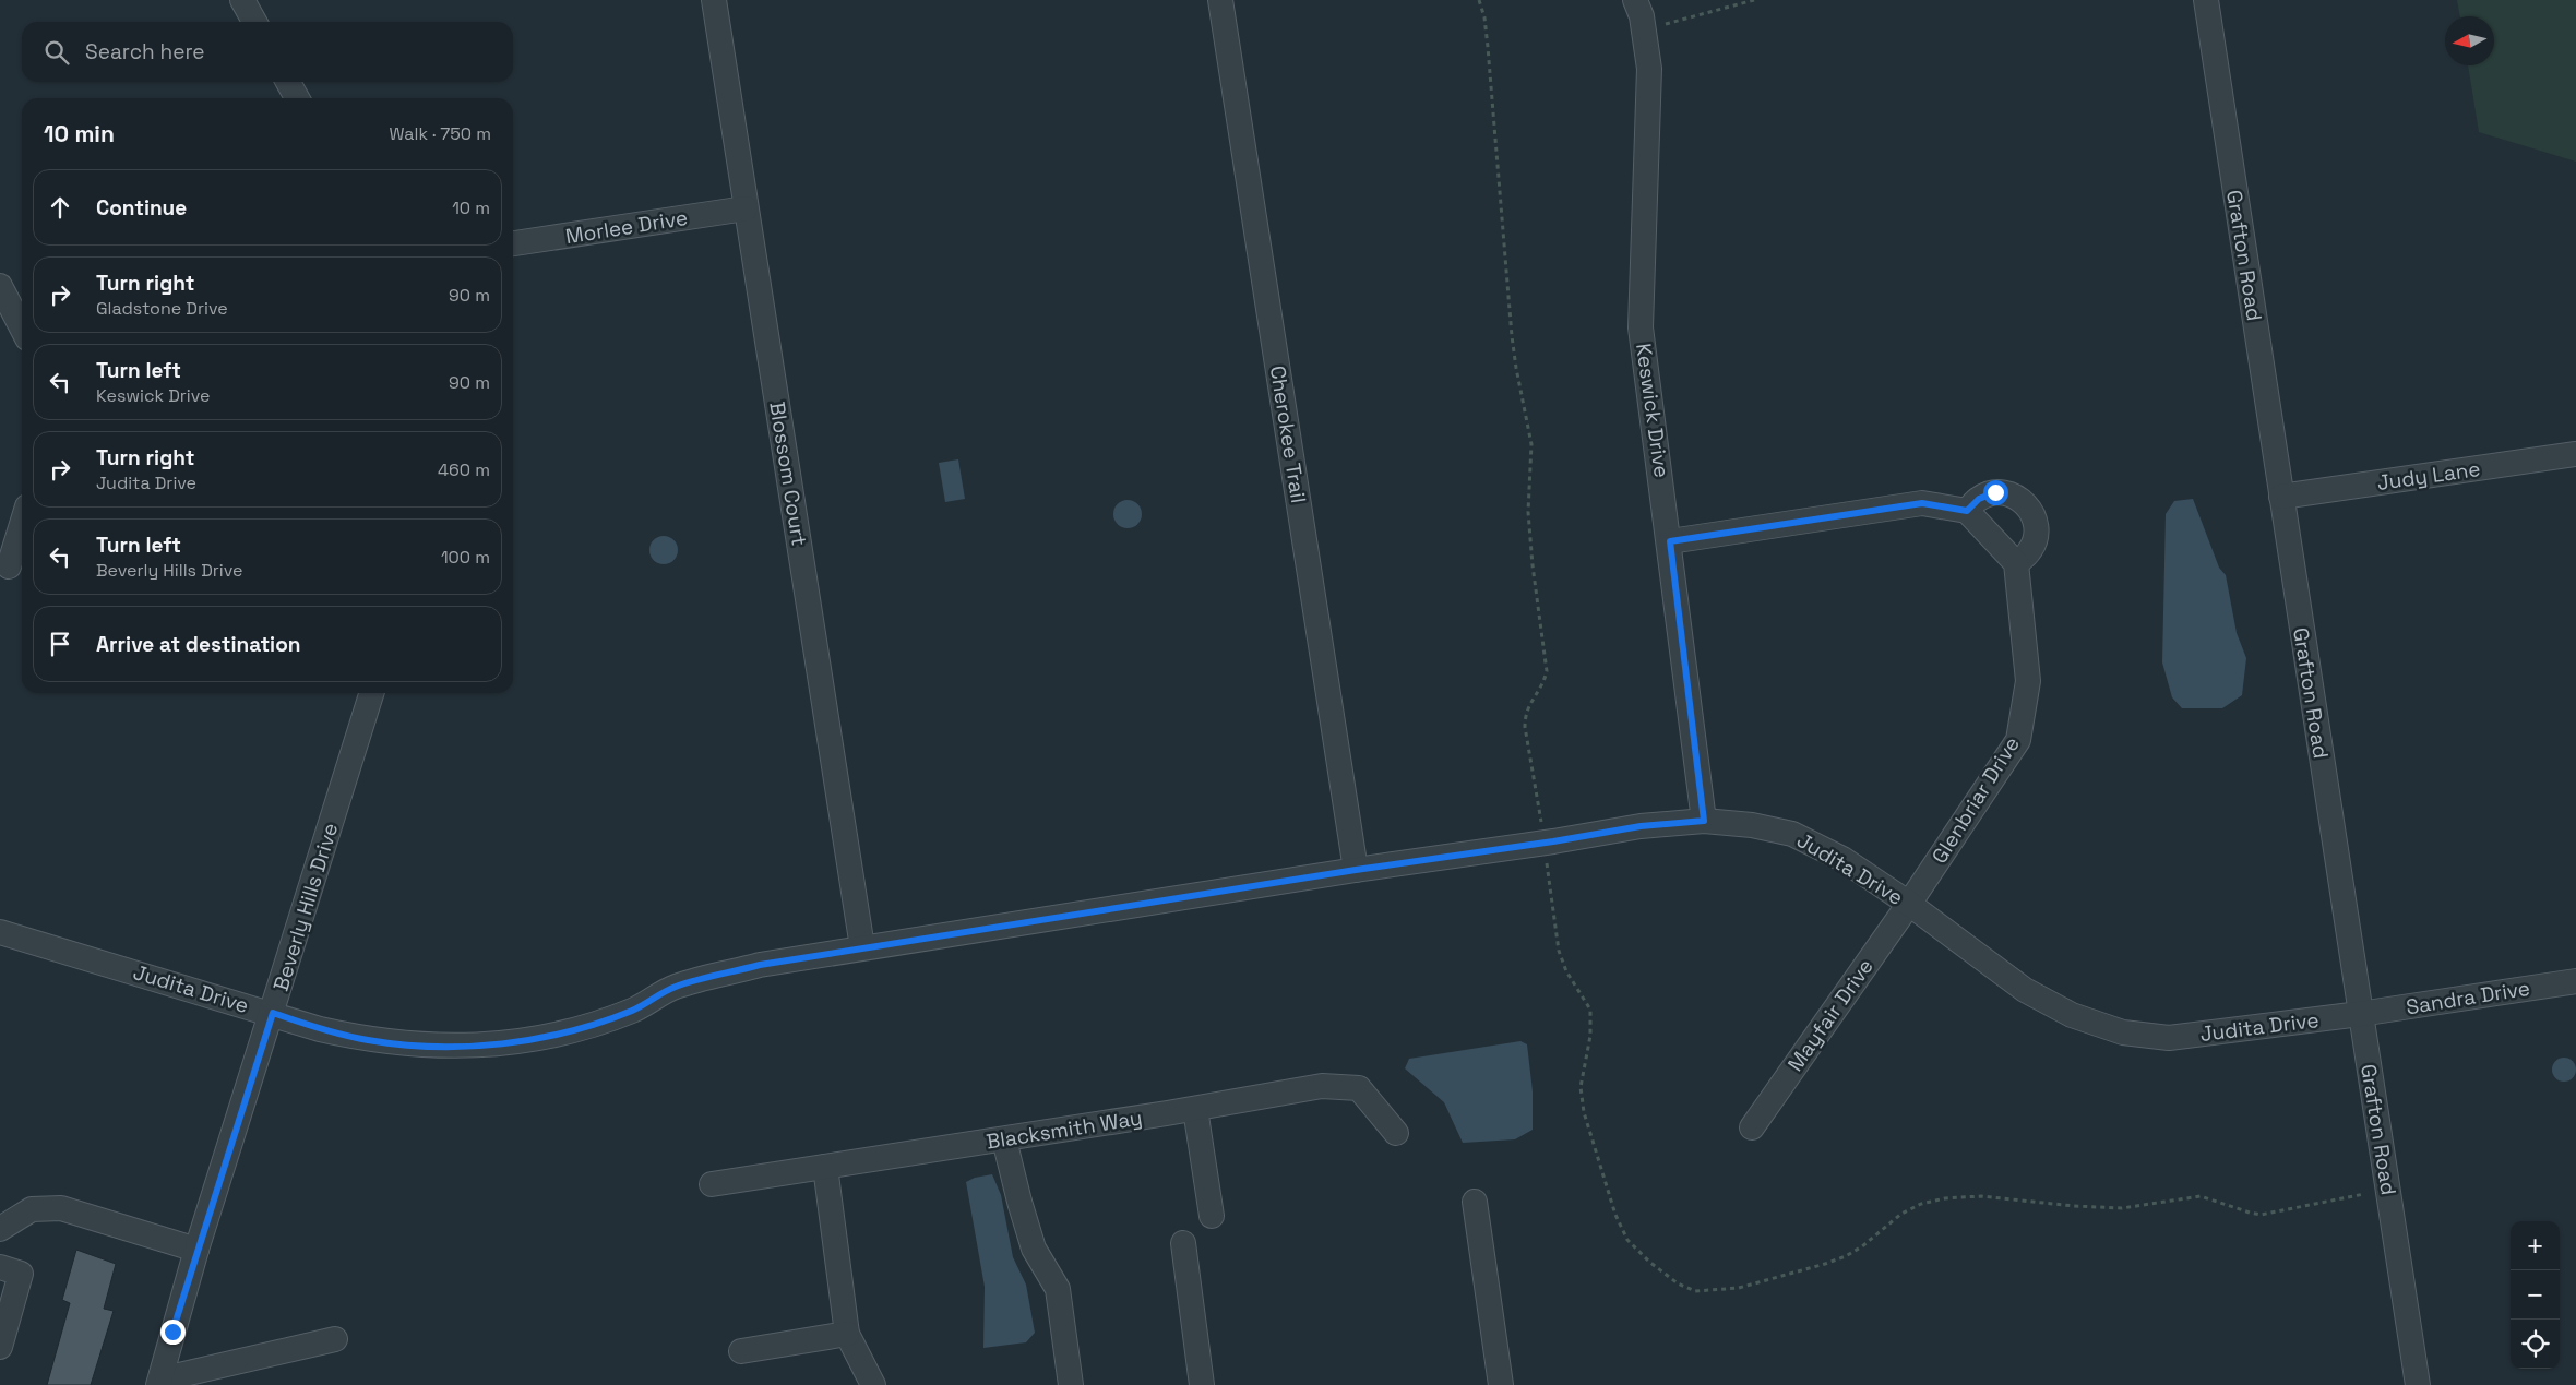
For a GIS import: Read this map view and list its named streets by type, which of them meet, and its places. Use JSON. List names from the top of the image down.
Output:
{
  "streets": {
    "street": [
      "Morlee Drive",
      "Grafton Road",
      "Keswick Drive",
      "Cherokee Trail",
      "Blossom Court",
      "Judy Lane",
      "Glenbriar Drive",
      "Judita Drive",
      "Beverly Hills Drive",
      "Sandra Drive",
      "Mayfair Drive",
      "Blacksmith Way"
    ]
  },
  "crossings": [
    ["Morlee Drive", "Blossom Court"],
    ["Grafton Road", "Judy Lane"],
    ["Grafton Road", "Judita Drive"],
    ["Grafton Road", "Sandra Drive"],
    ["Keswick Drive", "Judita Drive"],
    ["Cherokee Trail", "Judita Drive"],
    ["Blossom Court", "Judita Drive"],
    ["Glenbriar Drive", "Judita Drive"],
    ["Glenbriar Drive", "Mayfair Drive"],
    ["Judita Drive", "Beverly Hills Drive"],
    ["Judita Drive", "Sandra Drive"],
    ["Judita Drive", "Mayfair Drive"]
  ],
  "north": "left",
  "page": {
    "search": "Search here",
    "heading": ["10 min", "Walk · 750 m"],
    "list": [
      ["Continue", "10 m"],
      ["Turn right", "Gladstone Drive", "90 m"],
      ["Turn left", "Keswick Drive", "90 m"],
      ["Turn right", "Judita Drive", "460 m"],
      ["Turn left", "Beverly Hills Drive", "100 m"],
      "Arrive at destination"
    ],
    "map_buttons": ["+", "−"]
  }
}
